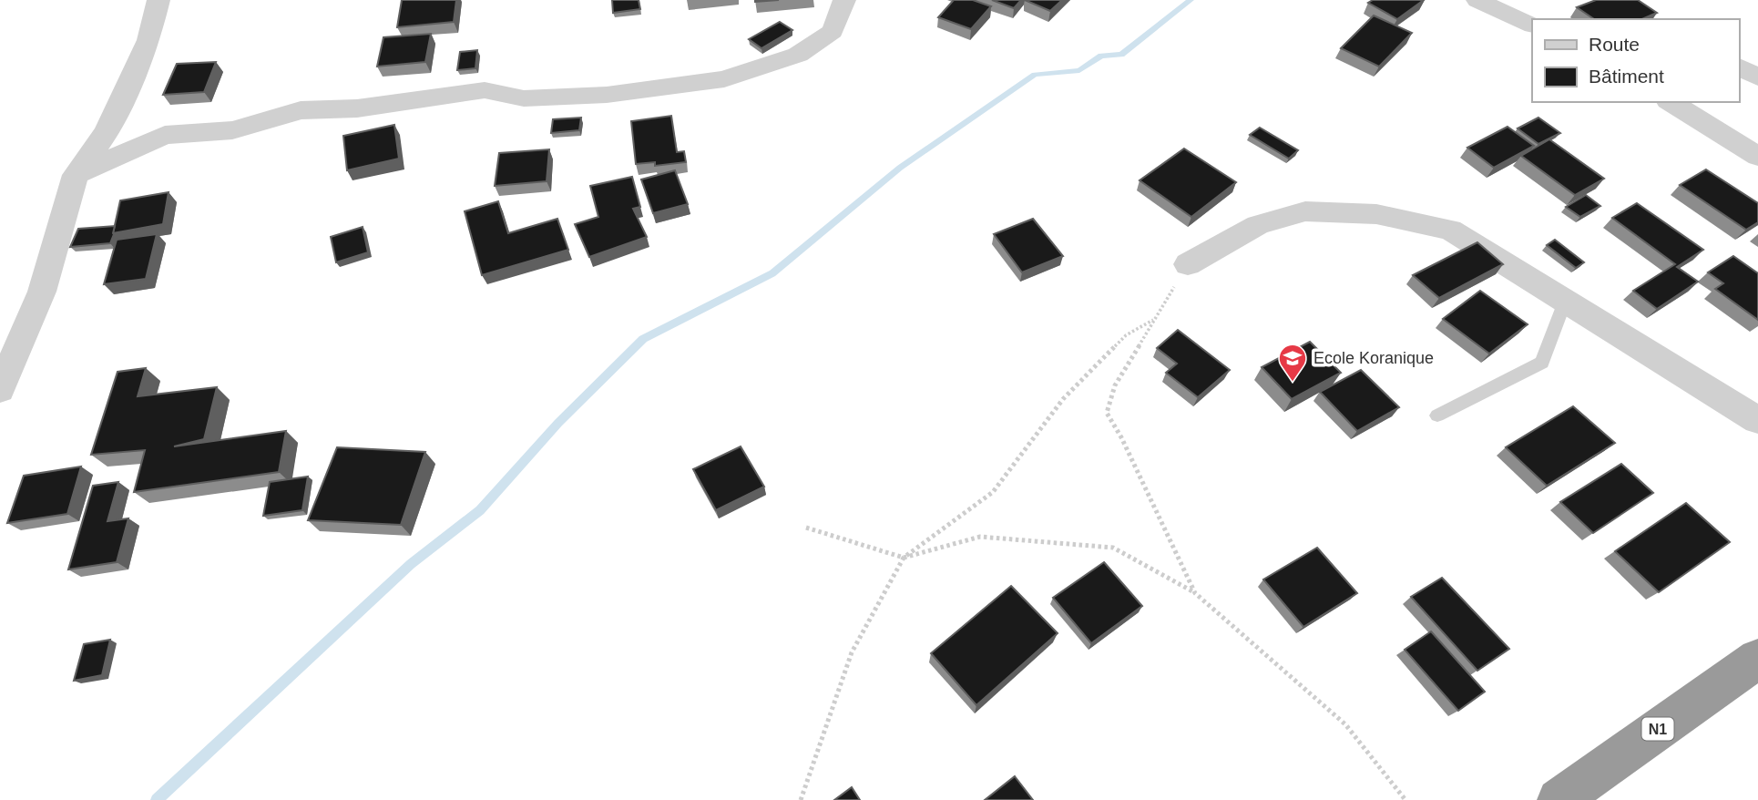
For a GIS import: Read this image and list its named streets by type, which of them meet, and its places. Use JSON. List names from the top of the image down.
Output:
{
  "streets": {
    "highway": ["N1"]
  },
  "places": {
    "school or university": ["Ecole Koranique"]
  },
  "legend": ["Route", "Bâtiment"]
}
